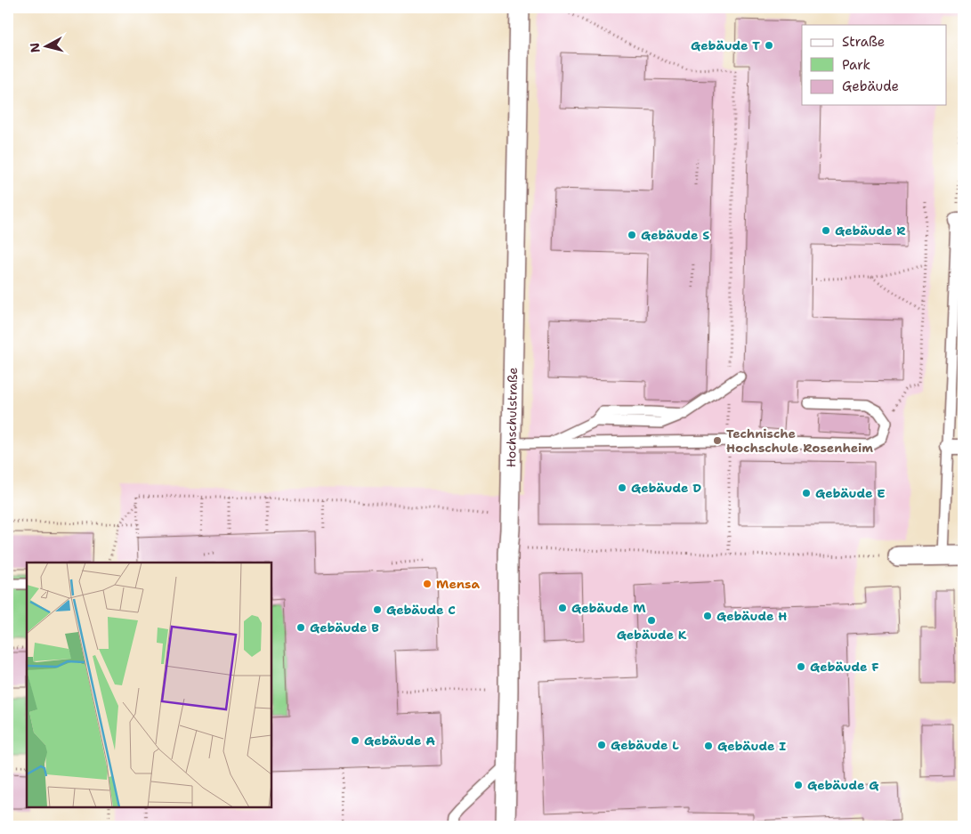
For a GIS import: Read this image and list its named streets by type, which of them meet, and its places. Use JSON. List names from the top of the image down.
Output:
{
  "streets": {
    "street": ["Hochschulstraße"]
  },
  "places": [
    "Gebäude T",
    "Gebäude R",
    "Gebäude S",
    "Technische Hochschule Rosenheim",
    "Gebäude D",
    "Gebäude E",
    "Mensa",
    "Gebäude M",
    "Gebäude C",
    "Gebäude H",
    "Gebäude K",
    "Gebäude B",
    "Gebäude F",
    "Gebäude A",
    "Gebäude L",
    "Gebäude I",
    "Gebäude G"
  ],
  "legend": ["Straße", "Park", "Gebäude"],
  "north": "left"
}
